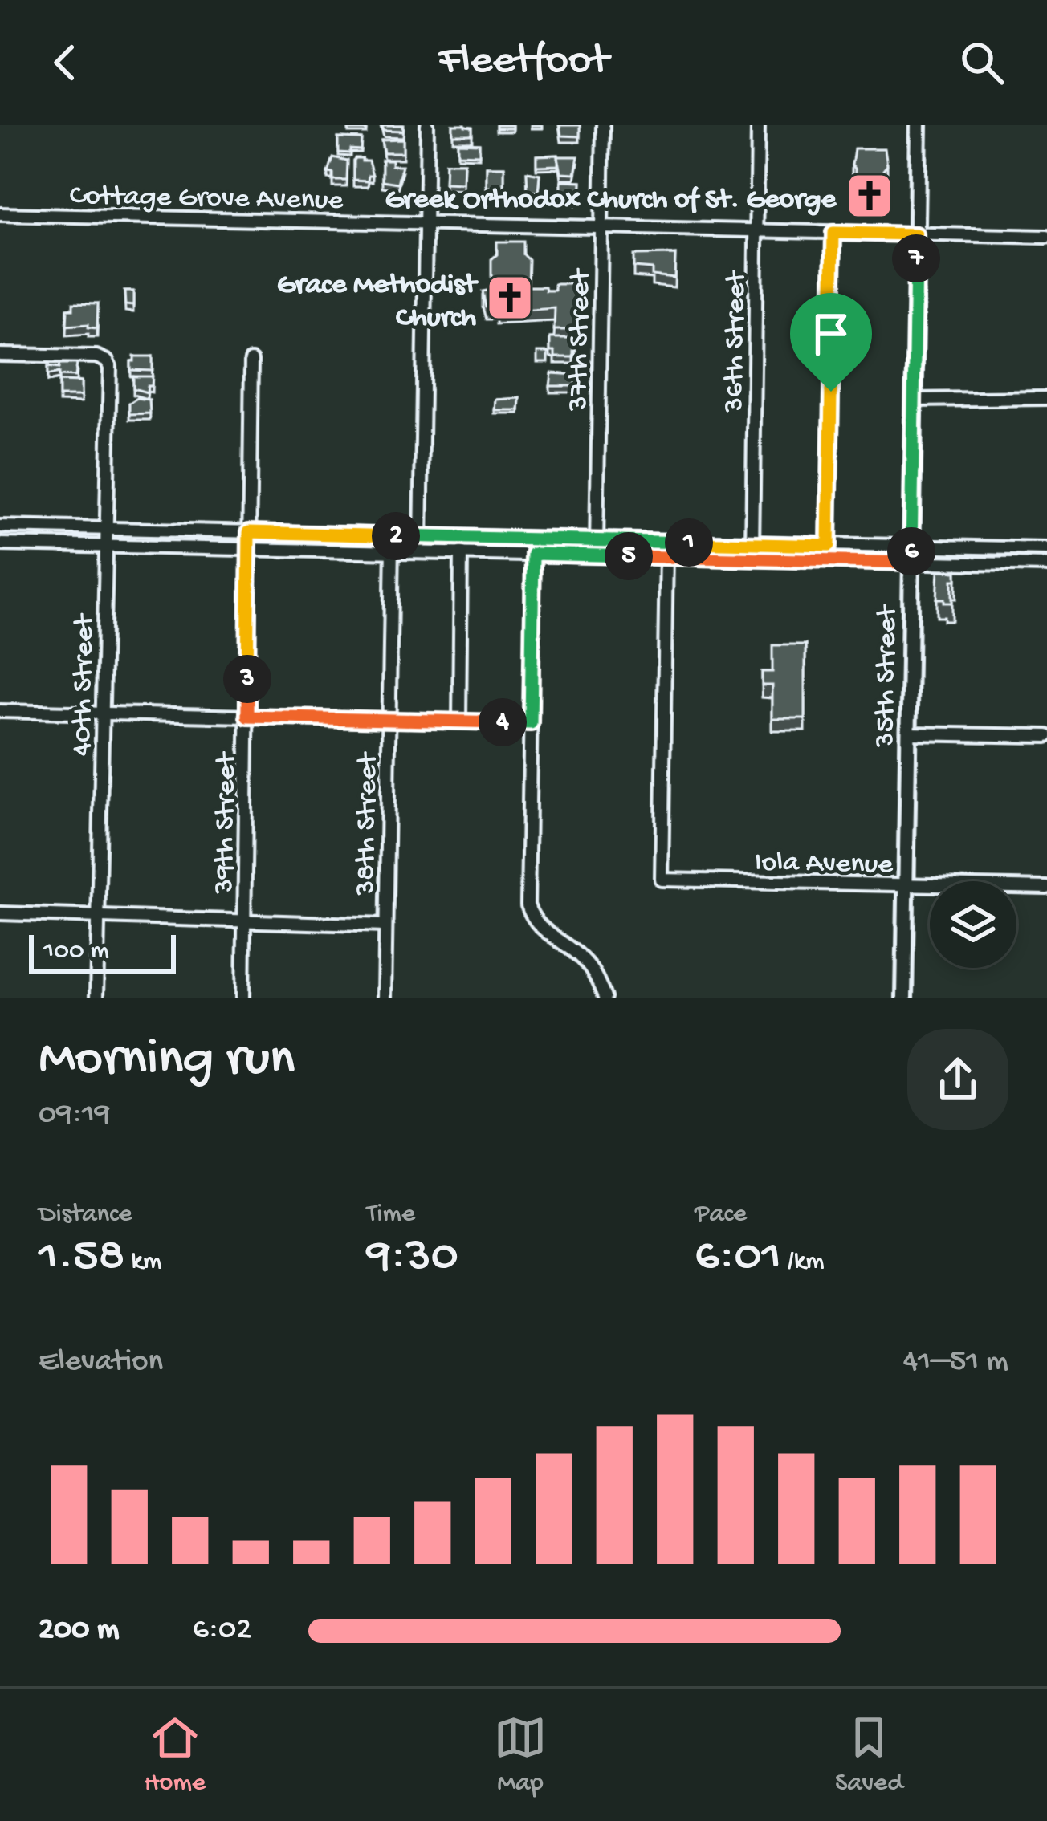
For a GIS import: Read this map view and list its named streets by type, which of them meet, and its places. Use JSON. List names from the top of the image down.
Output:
{
  "streets": {
    "street": [
      "Cottage Grove Avenue",
      "37th Street",
      "36th Street",
      "35th Street",
      "40th Street",
      "39th Street",
      "38th Street",
      "Iola Avenue"
    ]
  },
  "crossings": [
    ["Cottage Grove Avenue", "37th Street"],
    ["Cottage Grove Avenue", "36th Street"],
    ["Cottage Grove Avenue", "35th Street"],
    ["35th Street", "Iola Avenue"]
  ],
  "places": {
    "church": ["Greek Orthodox Church of St. George", "Grace Methodist Church"]
  },
  "scale_bar": "100 m",
  "page": {
    "header": "Fleetfoot",
    "pins": [
      "7",
      "2",
      "1",
      "6",
      "5",
      "3",
      "4"
    ],
    "scale": "100 m",
    "heading": ["Morning run", "09:19"],
    "stats": [
      ["Distance", "1.58 km"],
      ["Time", "9:30"],
      ["Pace", "6:01 /km"]
    ],
    "chart": ["Elevation", "41–51 m"],
    "list": [
      {
        "name": "200 m",
        "note": "6:02"
      }
    ],
    "tabs": ["Home", "Map", "Saved"]
  }
}
